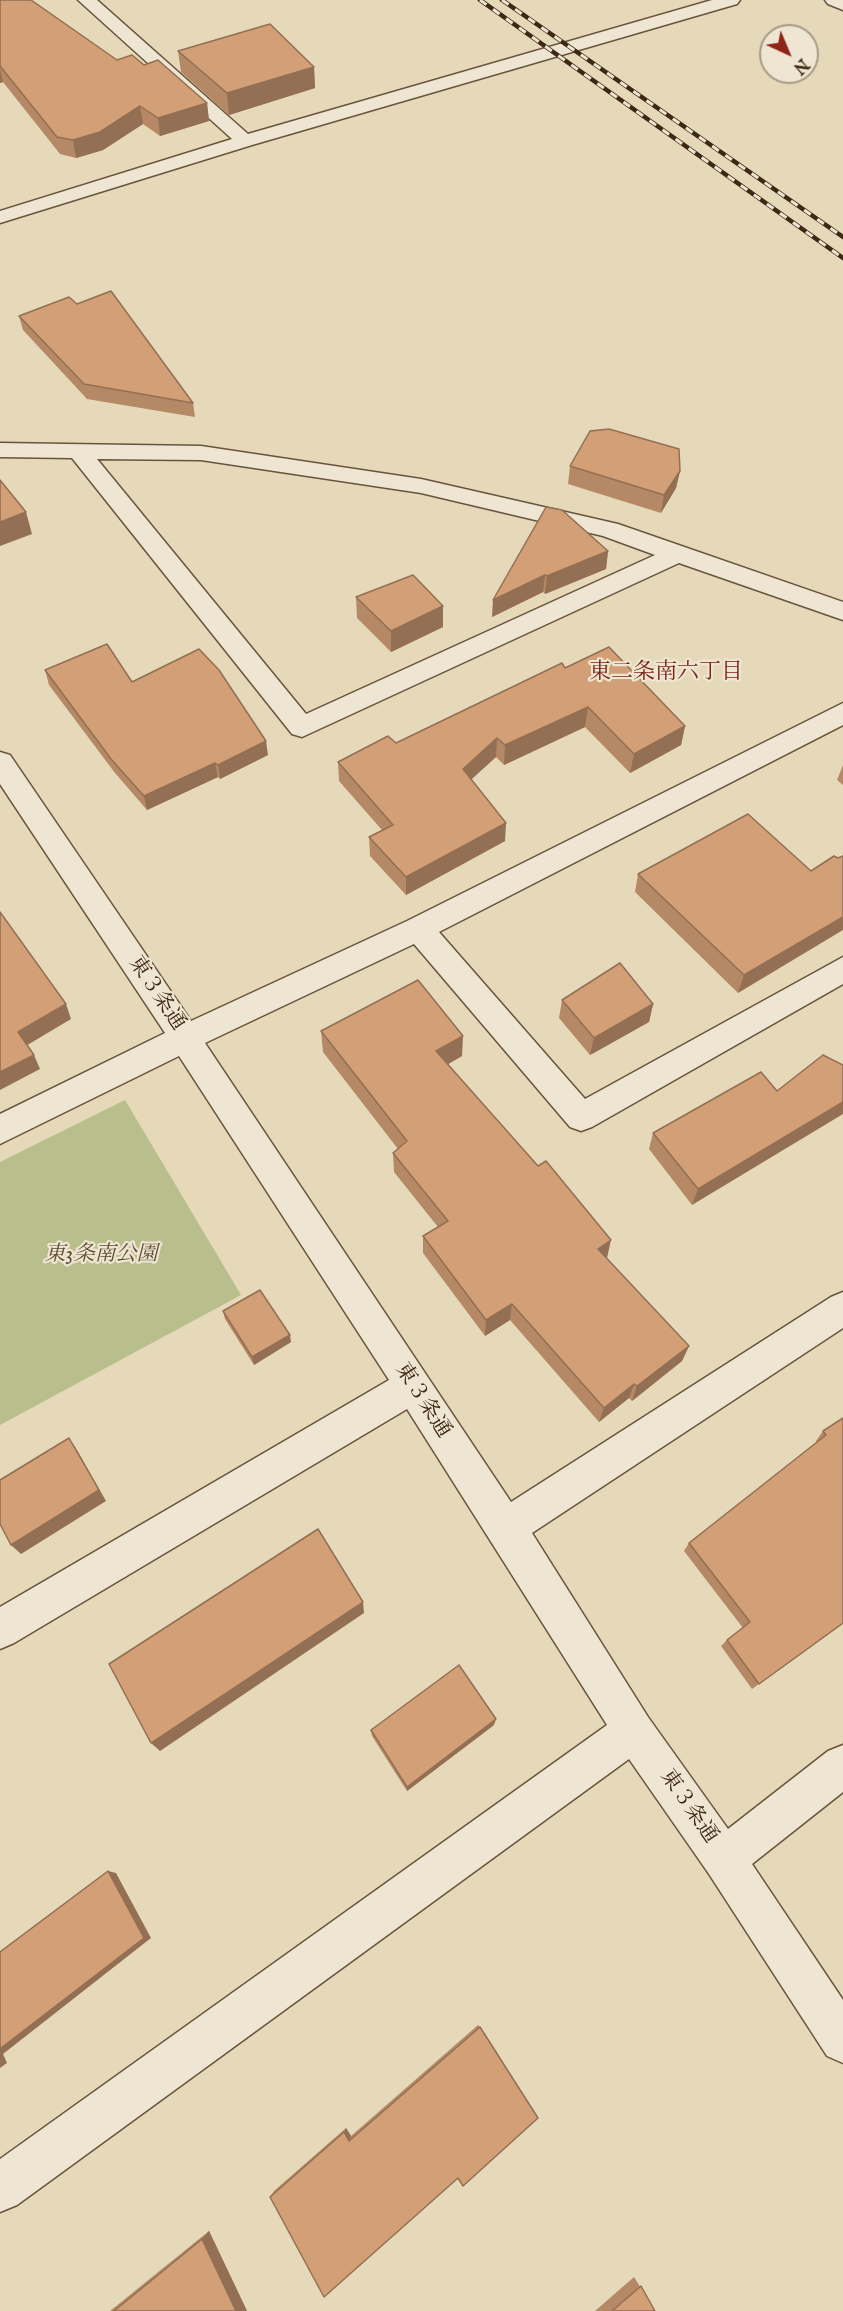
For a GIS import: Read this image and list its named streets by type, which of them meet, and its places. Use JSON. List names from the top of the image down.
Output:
{
  "streets": {
    "street": ["東３条通"]
  },
  "districts": ["東二条南六丁目"],
  "parks": ["東3条南公園"],
  "north": "bottom right"
}
